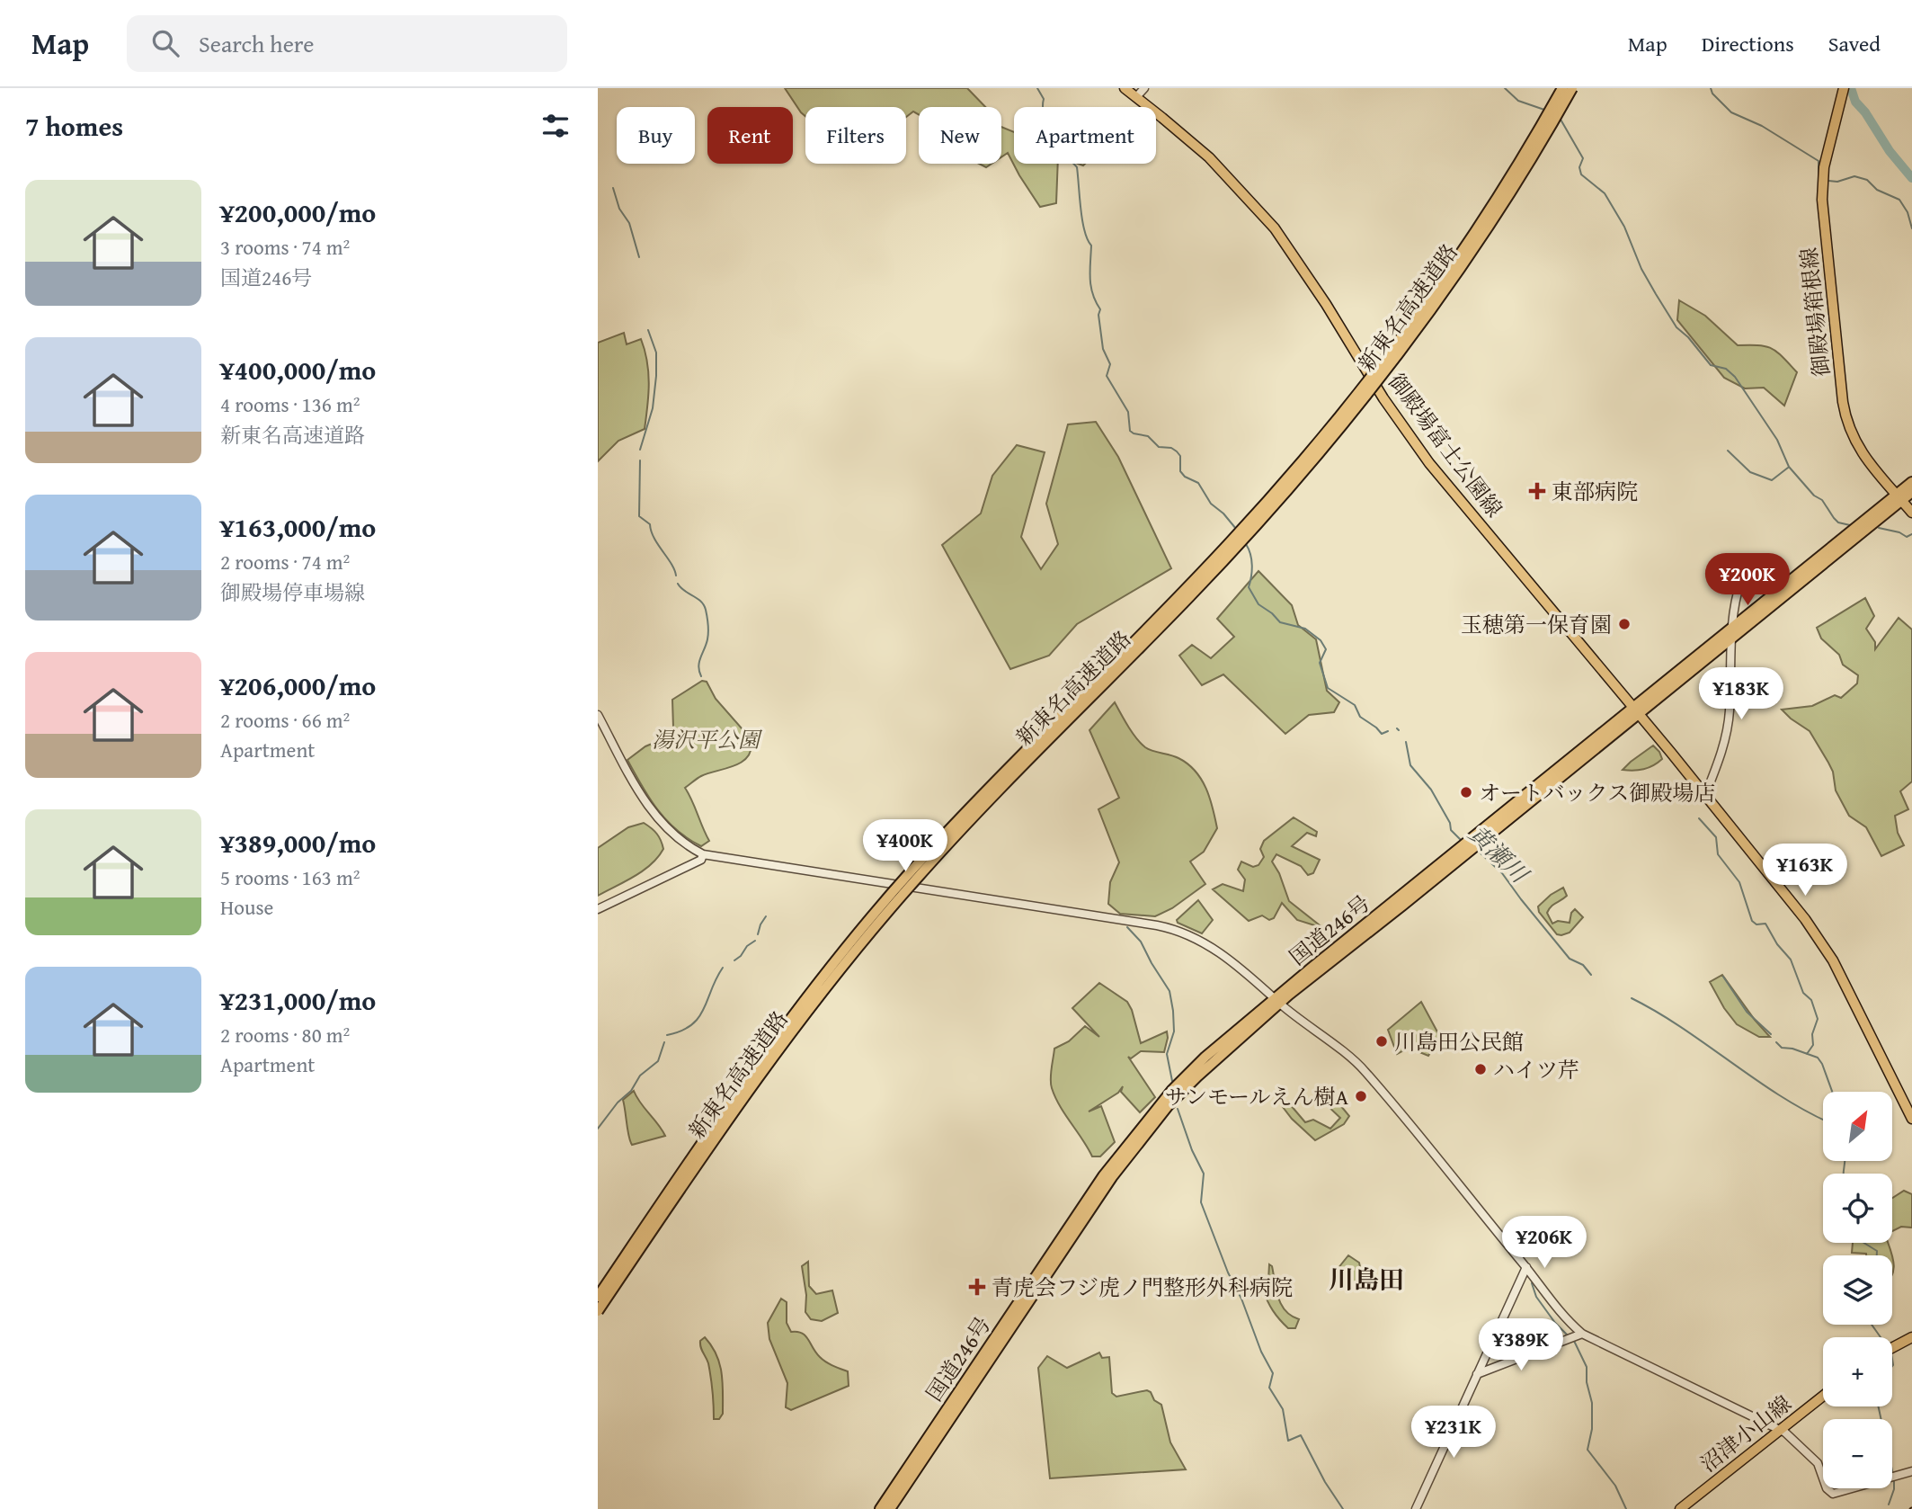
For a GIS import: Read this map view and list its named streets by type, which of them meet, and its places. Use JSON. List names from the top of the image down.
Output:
{
  "streets": {
    "highway": ["新東名高速道路", "国道246号"],
    "main road": ["御殿場箱根線", "御殿場富士公園線", "沼津小山線"]
  },
  "crossings": [
    ["御殿場箱根線", "国道246号"],
    ["御殿場富士公園線", "国道246号"]
  ],
  "districts": ["川島田"],
  "water": ["黄瀬川"],
  "parks": ["湯沢平公園"],
  "places": {
    "health": ["東部病院", "青虎会フジ虎ノ門整形外科病院"],
    "other": [
      "玉穂第一保育園",
      "オートバックス御殿場店",
      "川島田公民館",
      "ハイツ芹",
      "サンモールえん樹A"
    ]
  },
  "north": "top right",
  "page": {
    "header": "Map",
    "search": "Search here",
    "nav": ["Map", "Directions", "Saved"],
    "heading": "7 homes",
    "chip": [
      "Buy",
      "Rent",
      "Filters",
      "New",
      "Apartment"
    ],
    "list": [
      {
        "name": "¥200,000/mo",
        "note": "3 rooms · 74 m² · 国道246号"
      },
      {
        "name": "¥400,000/mo",
        "note": "4 rooms · 136 m² · 新東名高速道路"
      },
      {
        "name": "¥163,000/mo",
        "note": "2 rooms · 74 m² · 御殿場停車場線"
      },
      {
        "name": "¥206,000/mo",
        "note": "2 rooms · 66 m² · Apartment"
      },
      {
        "name": "¥389,000/mo",
        "note": "5 rooms · 163 m² · House"
      },
      {
        "name": "¥231,000/mo",
        "note": "2 rooms · 80 m² · Apartment"
      }
    ],
    "price": [
      "¥200K",
      "¥183K",
      "¥400K",
      "¥163K",
      "¥206K",
      "¥389K",
      "¥231K"
    ],
    "map_buttons": ["+", "−"]
  }
}
